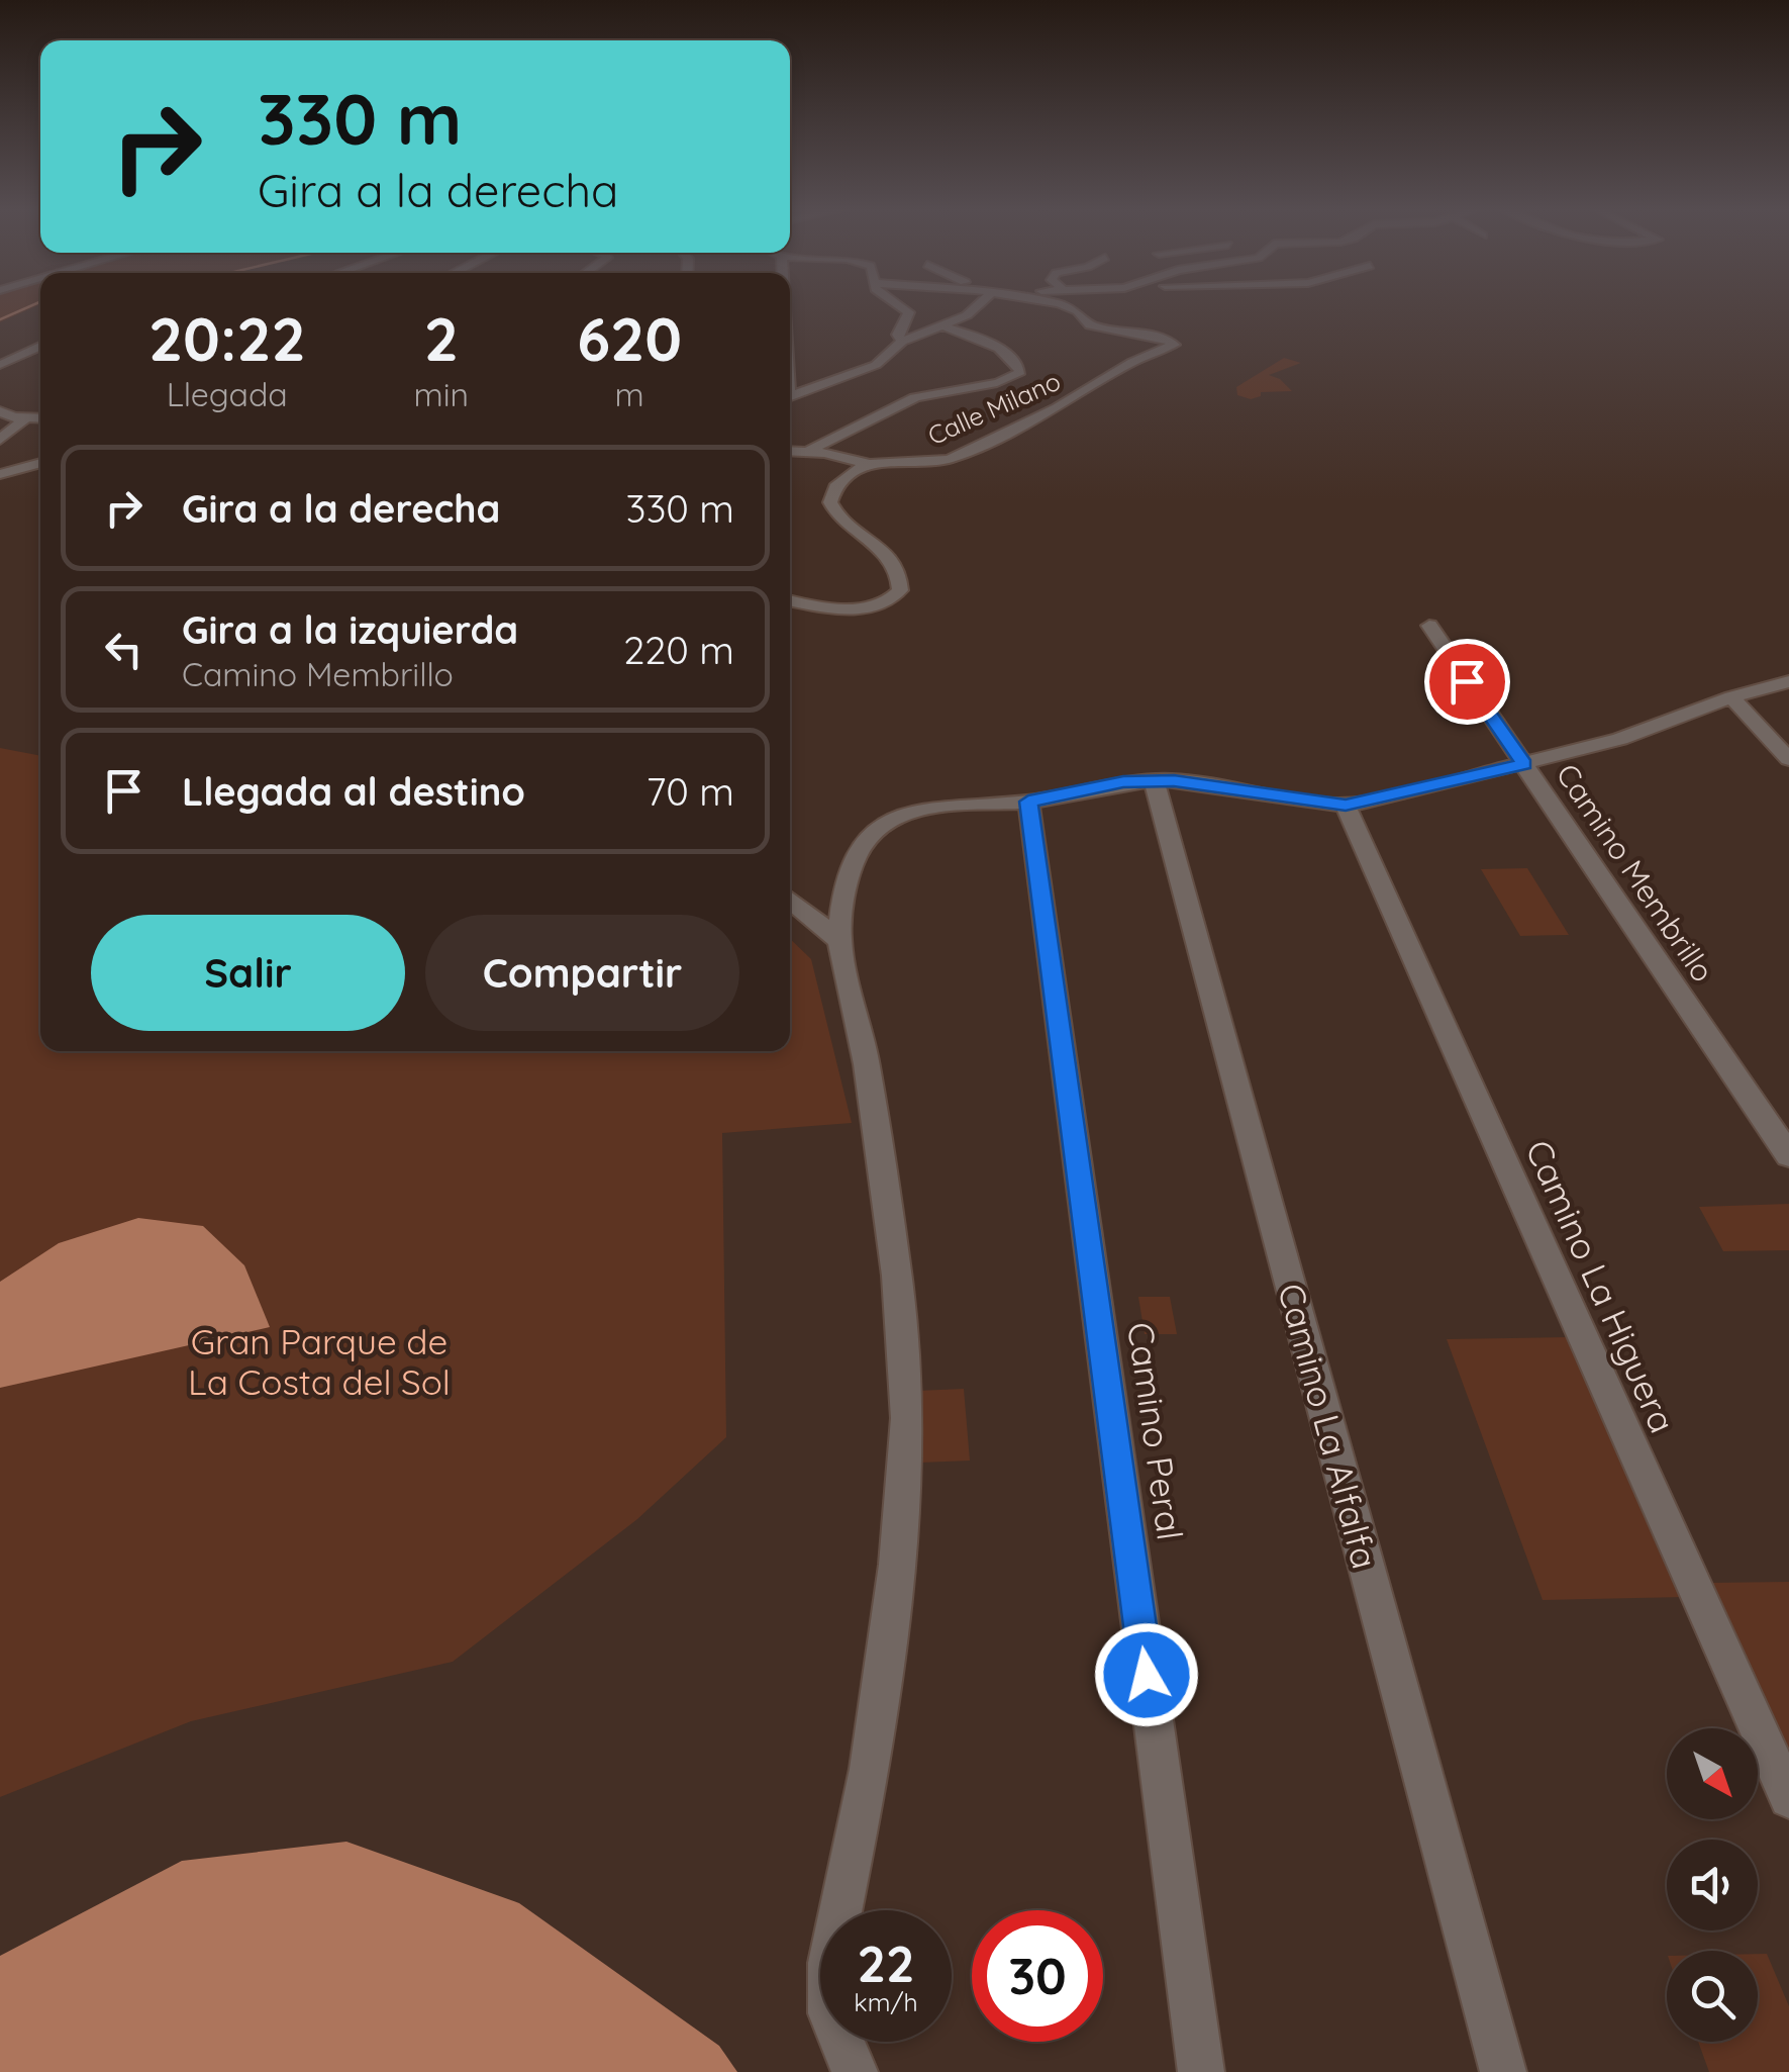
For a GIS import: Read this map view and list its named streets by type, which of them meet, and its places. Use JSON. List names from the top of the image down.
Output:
{
  "streets": {
    "street": [
      "Calle Milano",
      "Camino Membrillo",
      "Camino La Higuera",
      "Camino La Alfalfa",
      "Camino Peral"
    ]
  },
  "parks": ["Gran Parque de La Costa del Sol"],
  "north": "bottom right",
  "page": {
    "turn": ["330 m", "Gira a la derecha"],
    "eta": [
      "20:22",
      "Llegada",
      "2",
      "min",
      "620",
      "m"
    ],
    "list": [
      {
        "name": "Gira a la derecha",
        "value": "330 m"
      },
      {
        "name": "Gira a la izquierda",
        "note": "Camino Membrillo",
        "value": "220 m"
      },
      {
        "name": "Llegada al destino",
        "value": "70 m"
      }
    ],
    "buttons": ["Salir", "Compartir"],
    "speed": "22 km/h",
    "limit": "30"
  }
}
